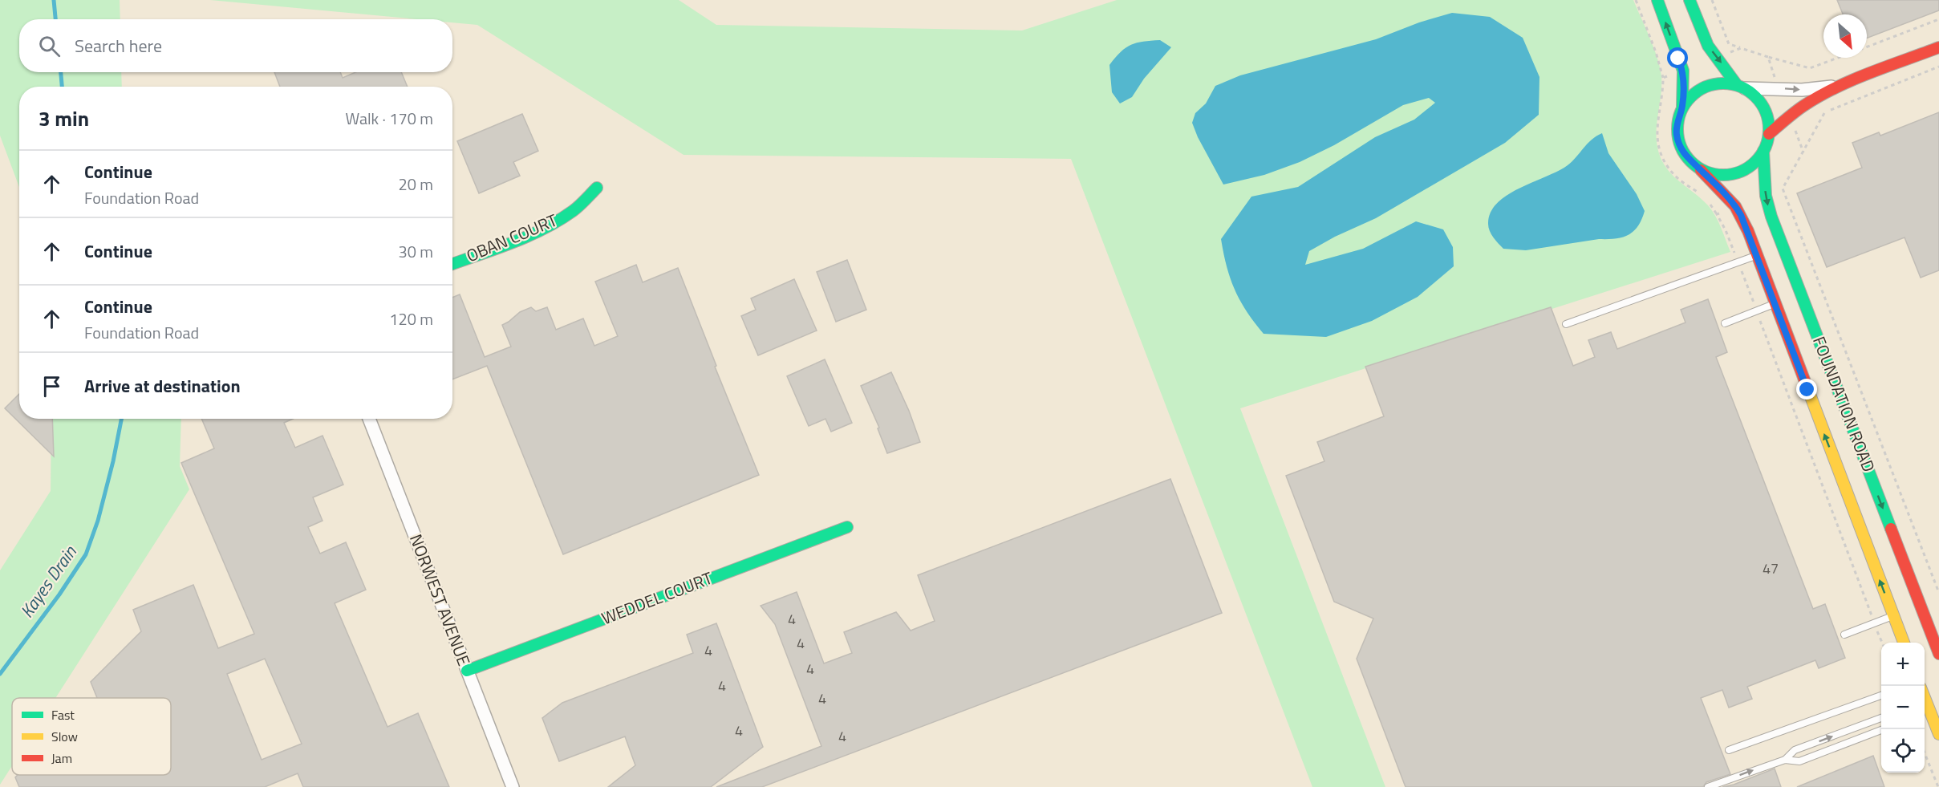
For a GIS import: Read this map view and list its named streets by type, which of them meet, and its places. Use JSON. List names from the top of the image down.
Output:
{
  "streets": {
    "street": [
      "OBAN COURT",
      "FOUNDATION ROAD",
      "WEDDEL COURT",
      "NORWEST AVENUE"
    ]
  },
  "crossings": [
    ["WEDDEL COURT", "NORWEST AVENUE"]
  ],
  "water": ["Kayes Drain"],
  "house_numbers": [
    "47",
    "4",
    "4",
    "4",
    "4",
    "4",
    "4",
    "4",
    "4"
  ],
  "legend": ["Fast", "Slow", "Jam"],
  "north": "bottom right",
  "page": {
    "search": "Search here",
    "heading": ["3 min", "Walk · 170 m"],
    "list": [
      ["Continue", "Foundation Road", "20 m"],
      ["Continue", "30 m"],
      ["Continue", "Foundation Road", "120 m"],
      "Arrive at destination"
    ],
    "map_buttons": ["+", "−"]
  }
}
